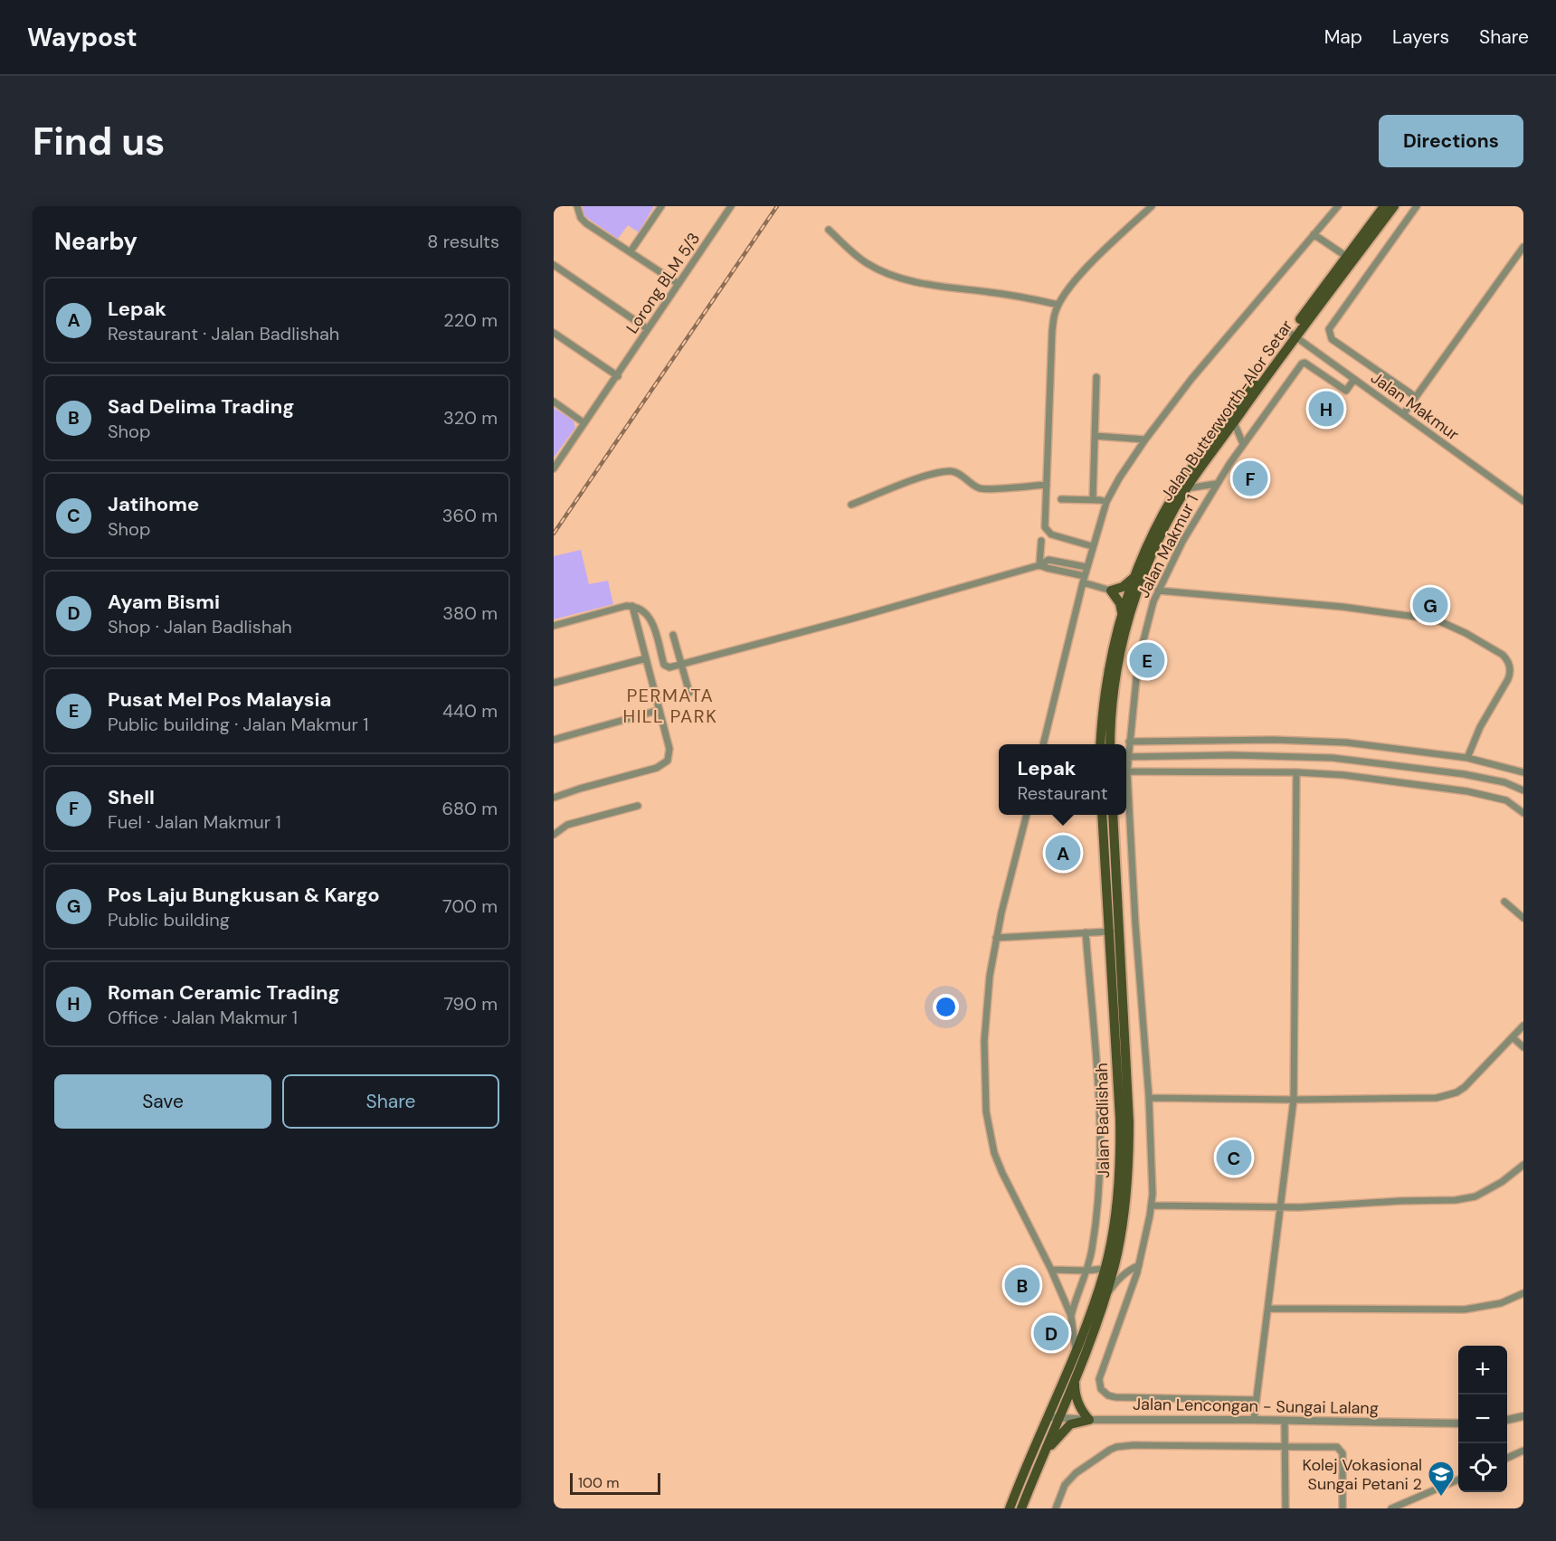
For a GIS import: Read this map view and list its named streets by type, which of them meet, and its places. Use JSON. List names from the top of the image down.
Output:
{
  "streets": {
    "main road": ["Jalan Butterworth-Alor Setar", "Jalan Badlishah"],
    "street": [
      "Lorong BLM 5/3",
      "Jalan Makmur",
      "Jalan Makmur 1",
      "Jalan Lencongan - Sungai Lalang"
    ]
  },
  "crossings": [
    ["Jalan Makmur", "Jalan Butterworth-Alor Setar"],
    ["Jalan Badlishah", "Jalan Lencongan - Sungai Lalang"]
  ],
  "districts": ["PERMATA HILL PARK"],
  "places": {
    "school or university": ["Kolej Vokasional Sungai Petani 2"]
  },
  "scale_bar": "100 m",
  "page": {
    "header": "Waypost",
    "nav": ["Map", "Layers", "Share"],
    "buttons": [
      "Directions",
      ["Save", "Share"]
    ],
    "title": "Find us",
    "heading": ["Nearby", "8 results"],
    "list": [
      {
        "mark": "A",
        "name": "Lepak",
        "note": "Restaurant · Jalan Badlishah",
        "value": "220 m"
      },
      {
        "mark": "B",
        "name": "Sad Delima Trading",
        "note": "Shop",
        "value": "320 m"
      },
      {
        "mark": "C",
        "name": "Jatihome",
        "note": "Shop",
        "value": "360 m"
      },
      {
        "mark": "D",
        "name": "Ayam Bismi",
        "note": "Shop · Jalan Badlishah",
        "value": "380 m"
      },
      {
        "mark": "E",
        "name": "Pusat Mel Pos Malaysia",
        "note": "Public building · Jalan Makmur 1",
        "value": "440 m"
      },
      {
        "mark": "F",
        "name": "Shell",
        "note": "Fuel · Jalan Makmur 1",
        "value": "680 m"
      },
      {
        "mark": "G",
        "name": "Pos Laju Bungkusan & Kargo",
        "note": "Public building",
        "value": "700 m"
      },
      {
        "mark": "H",
        "name": "Roman Ceramic Trading",
        "note": "Office · Jalan Makmur 1",
        "value": "790 m"
      }
    ],
    "pins": [
      "H",
      "F",
      "G",
      "E",
      "A",
      "C",
      "B",
      "D"
    ],
    "popup": ["Lepak", "Restaurant"],
    "map_buttons": ["+", "−"],
    "scale": "100 m"
  }
}
